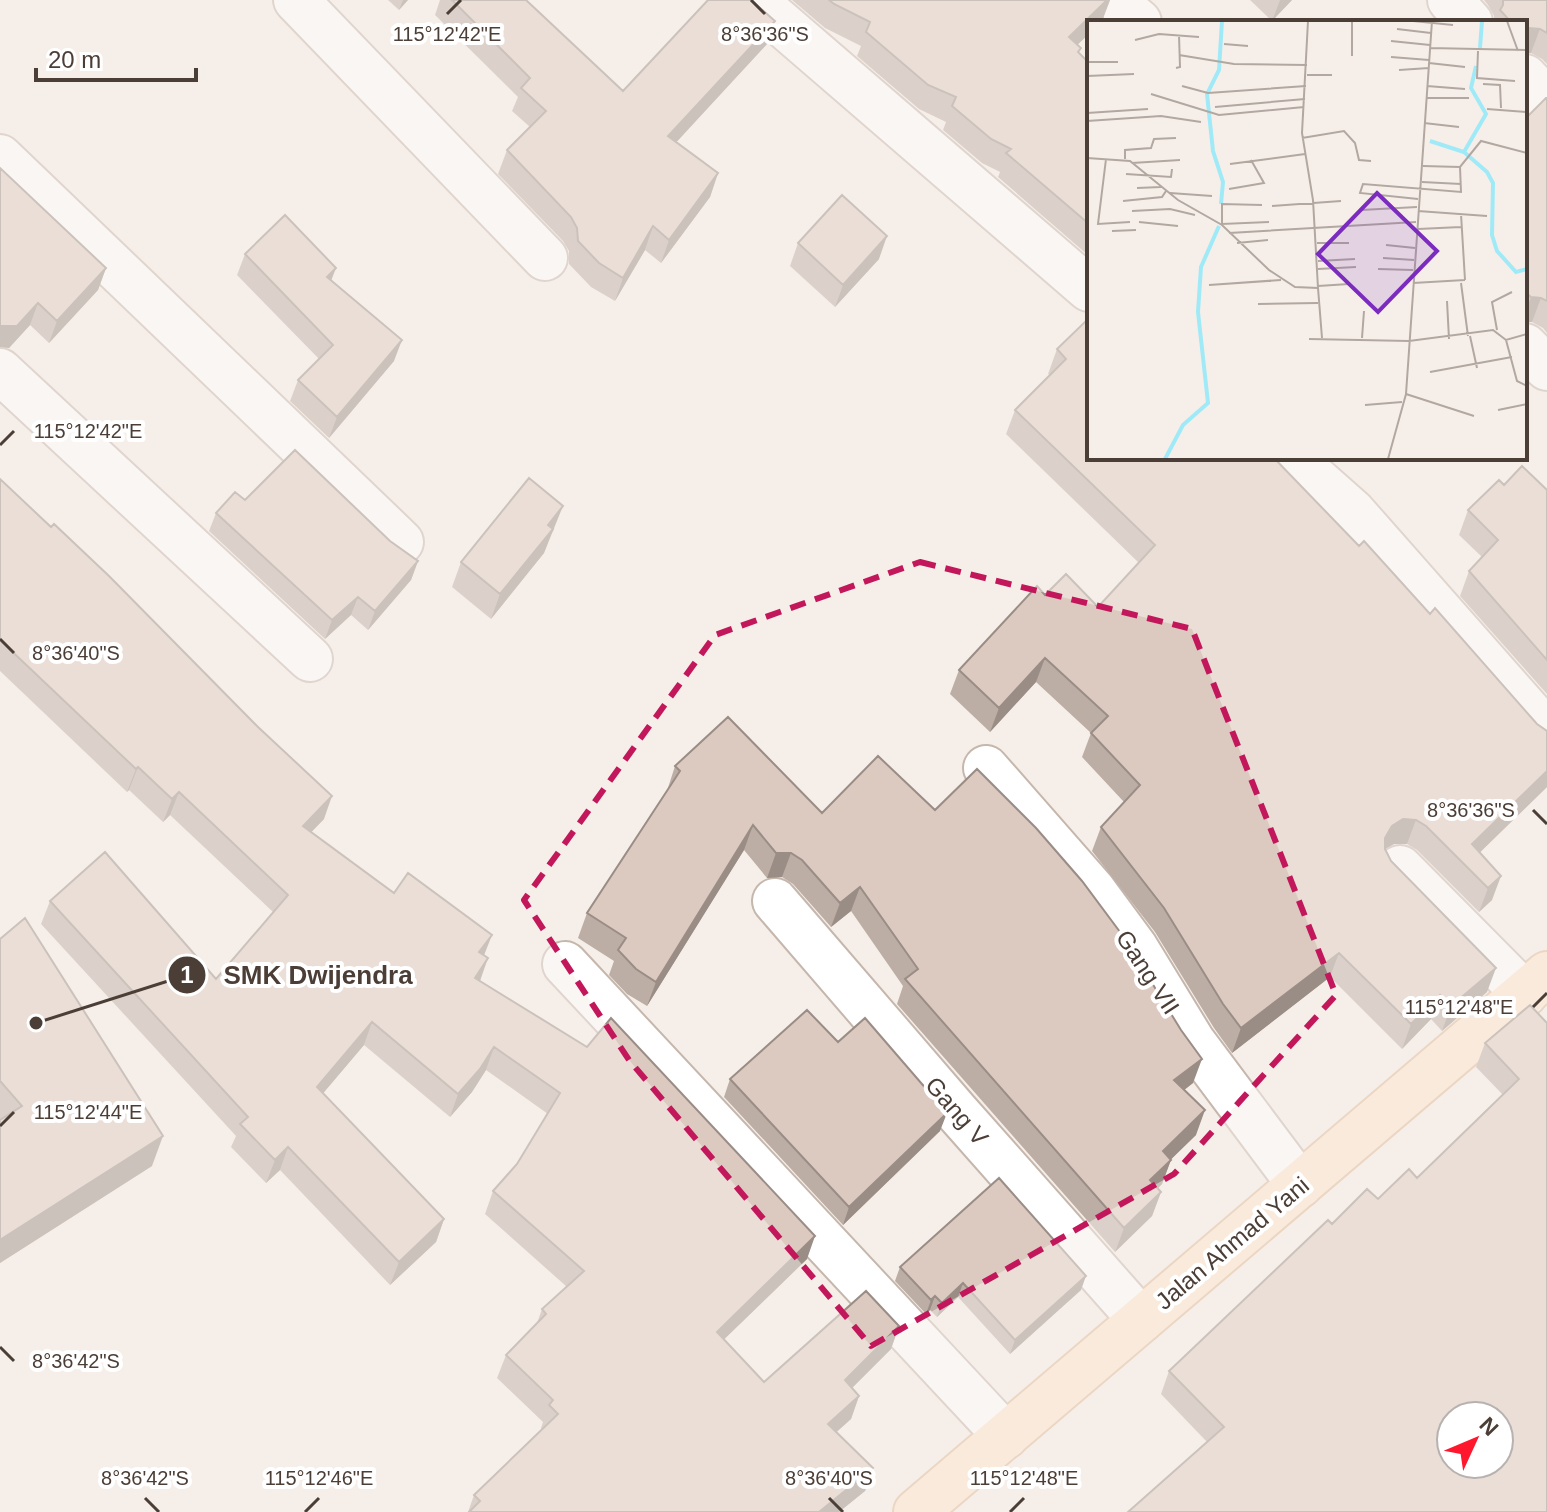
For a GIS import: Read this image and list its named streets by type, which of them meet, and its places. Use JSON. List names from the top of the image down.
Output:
{
  "streets": {
    "main road": ["Jalan Ahmad Yani"],
    "street": ["Gang VII", "Gang V"]
  },
  "crossings": [
    ["Gang VII", "Jalan Ahmad Yani"],
    ["Gang V", "Jalan Ahmad Yani"]
  ],
  "places": ["SMK Dwijendra"],
  "scale_bar": "20 m",
  "north": "top right",
  "coordinates": [
    "115°12'42\"E",
    "8°36'36\"S",
    "8°36'40\"S",
    "115°12'48\"E",
    "115°12'44\"E",
    "8°36'42\"S",
    "115°12'46\"E"
  ]
}
